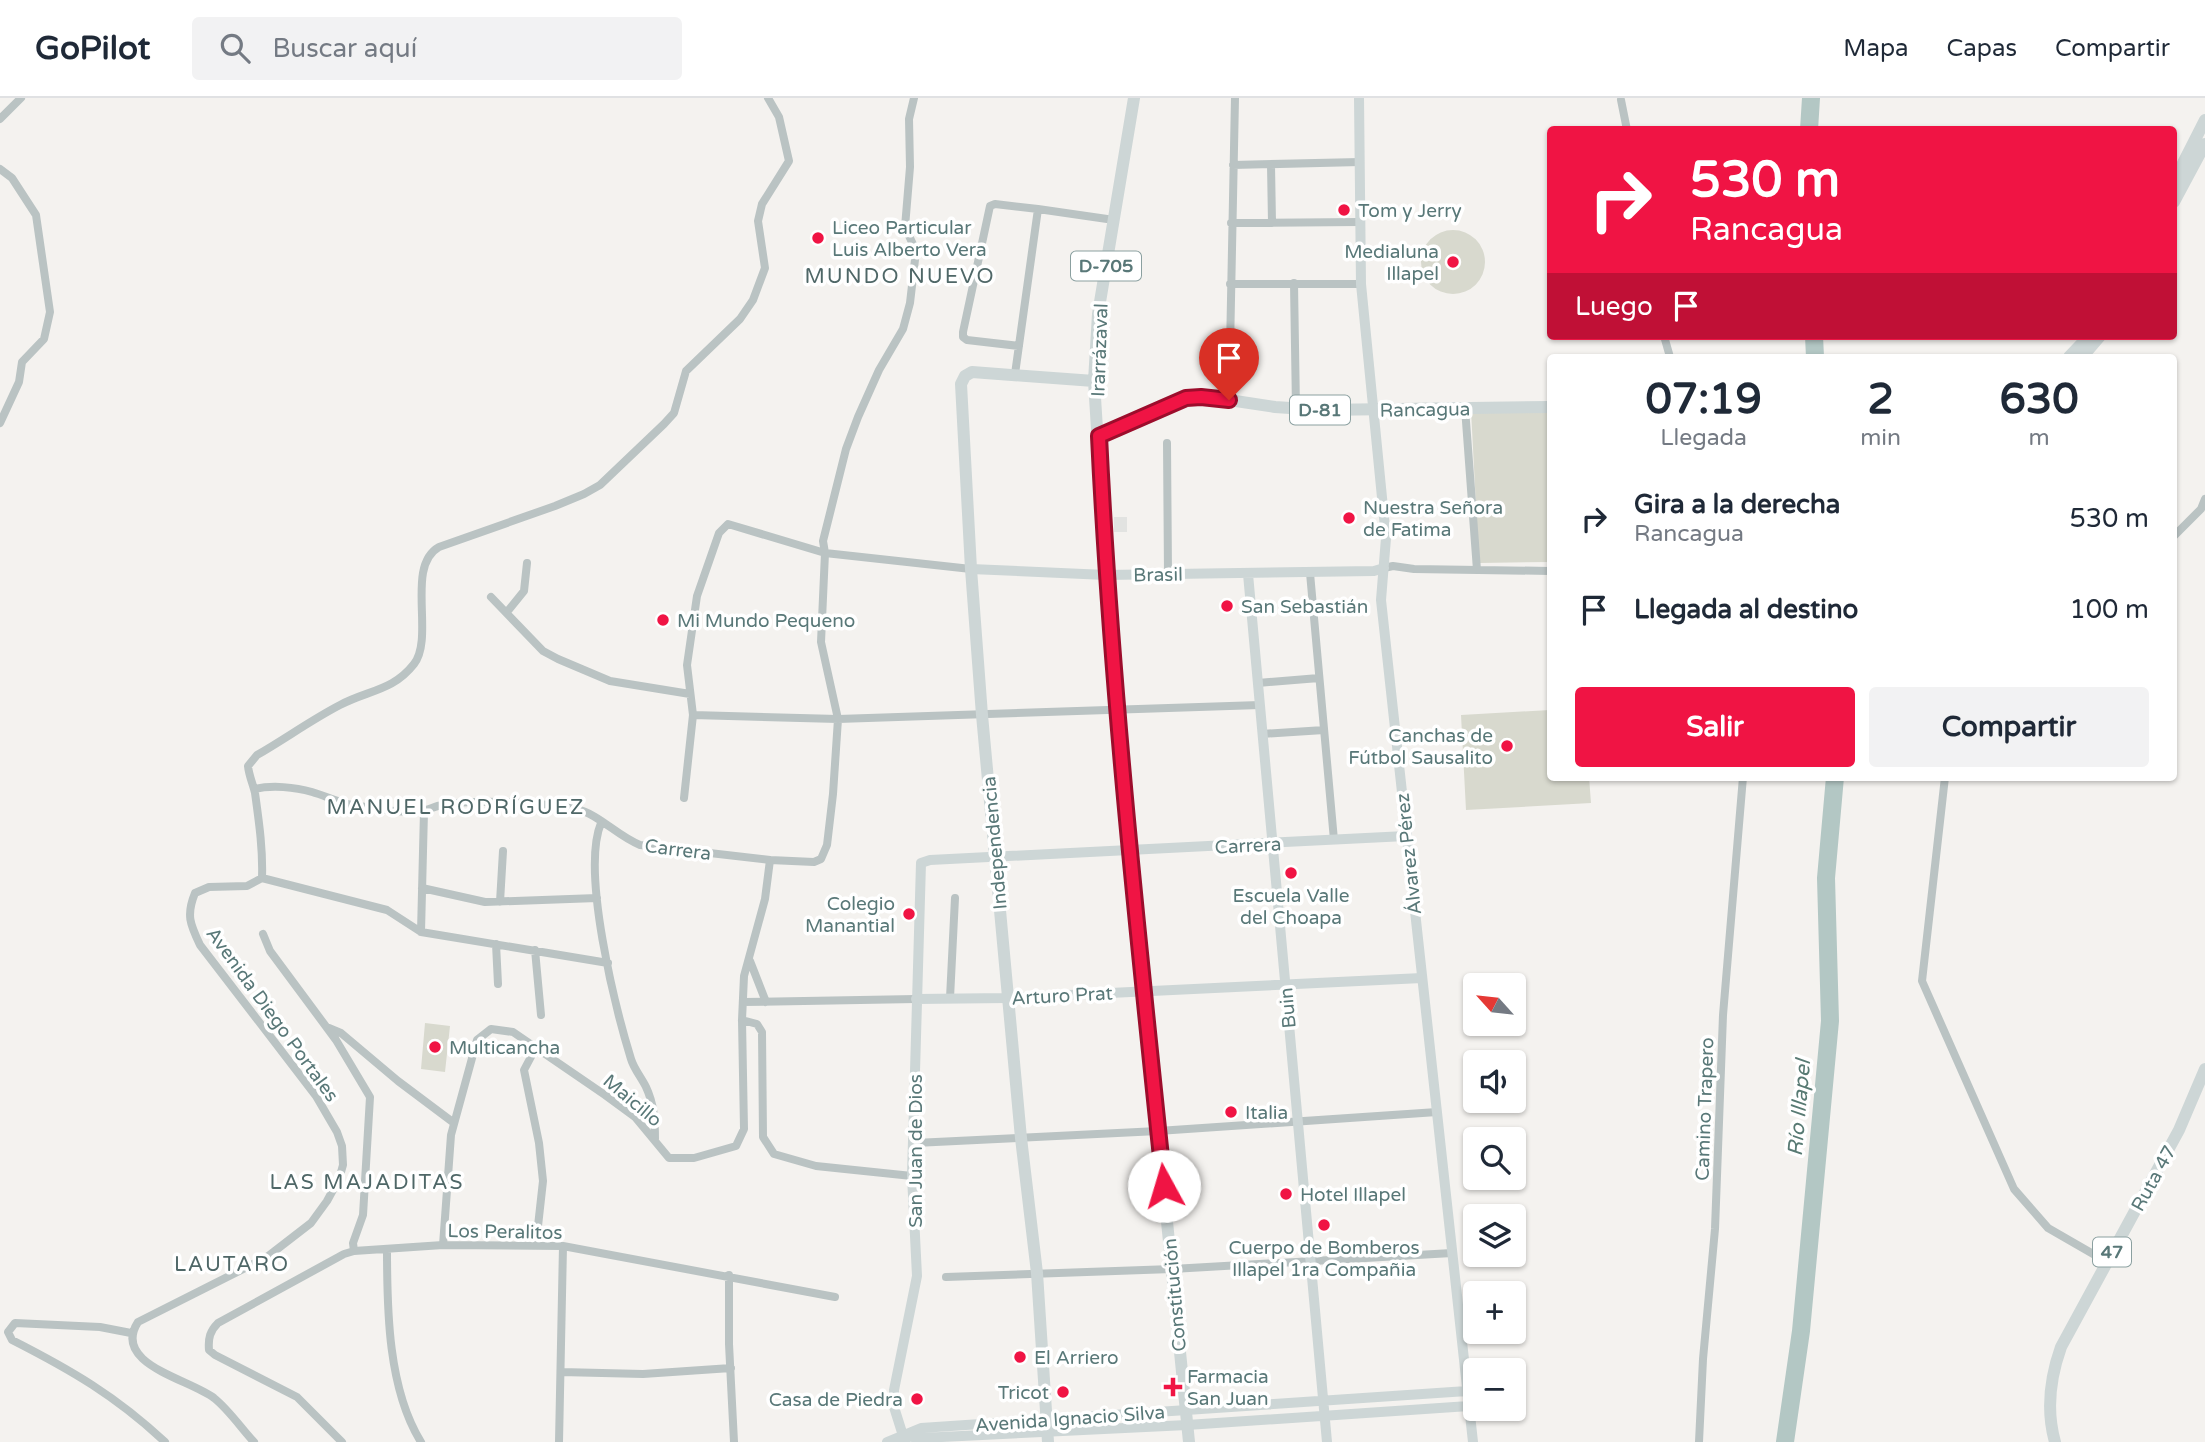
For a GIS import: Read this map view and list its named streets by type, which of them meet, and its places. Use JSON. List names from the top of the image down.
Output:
{
  "streets": {
    "main road": [
      "D-705",
      "Irarrázaval",
      "Rancagua",
      "D-81",
      "Independencia",
      "Ruta 47",
      "47",
      "Constitución"
    ],
    "street": [
      "Brasil",
      "Carrera",
      "Álvarez Pérez",
      "Arturo Prat",
      "Buin",
      "Avenida Diego Portales",
      "Maicillo",
      "Camino Trapero",
      "San Juan de Dios",
      "Los Peralitos",
      "Avenida Ignacio Silva"
    ]
  },
  "crossings": [
    ["Irarrázaval", "Rancagua"],
    ["Irarrázaval", "Independencia"],
    ["Irarrázaval", "Constitución"],
    ["Rancagua", "Álvarez Pérez"],
    ["Rancagua", "Constitución"],
    ["Brasil", "Independencia"],
    ["Brasil", "Álvarez Pérez"],
    ["Brasil", "Buin"],
    ["Brasil", "Constitución"],
    ["Independencia", "Carrera"],
    ["Independencia", "Arturo Prat"],
    ["Independencia", "Avenida Ignacio Silva"],
    ["Carrera", "Álvarez Pérez"],
    ["Carrera", "Buin"],
    ["Carrera", "San Juan de Dios"],
    ["Carrera", "Constitución"],
    ["Álvarez Pérez", "Arturo Prat"],
    ["Arturo Prat", "Buin"],
    ["Arturo Prat", "San Juan de Dios"],
    ["Arturo Prat", "Constitución"],
    ["Buin", "Avenida Ignacio Silva"],
    ["Maicillo", "Los Peralitos"],
    ["San Juan de Dios", "Avenida Ignacio Silva"],
    ["Constitución", "Avenida Ignacio Silva"]
  ],
  "districts": [
    "MUNDO NUEVO",
    "MANUEL RODRÍGUEZ",
    "LAS MAJADITAS",
    "LAUTARO"
  ],
  "water": ["Río Illapel"],
  "places": {
    "other": [
      "Tom y Jerry",
      "Liceo Particular Luis Alberto Vera",
      "Medialuna Illapel",
      "Nuestra Señora de Fatima",
      "San Sebastián",
      "Mi Mundo Pequeno",
      "Canchas de Fútbol Sausalito",
      "Escuela Valle del Choapa",
      "Colegio Manantial",
      "Multicancha",
      "Italia",
      "Hotel Illapel",
      "Cuerpo de Bomberos Illapel 1ra Compañia",
      "El Arriero",
      "Tricot",
      "Casa de Piedra"
    ],
    "health": ["Farmacia San Juan"]
  },
  "north": "top left",
  "page": {
    "header": "GoPilot",
    "search": "Buscar aquí",
    "nav": ["Mapa", "Capas", "Compartir"],
    "turn": ["530 m", "Rancagua"],
    "then": "Luego",
    "eta": [
      "07:19",
      "Llegada",
      "2",
      "min",
      "630",
      "m"
    ],
    "list": [
      {
        "name": "Gira a la derecha",
        "note": "Rancagua",
        "value": "530 m"
      },
      {
        "name": "Llegada al destino",
        "value": "100 m"
      }
    ],
    "buttons": ["Salir", "Compartir"],
    "map_buttons": ["+", "−"]
  }
}
